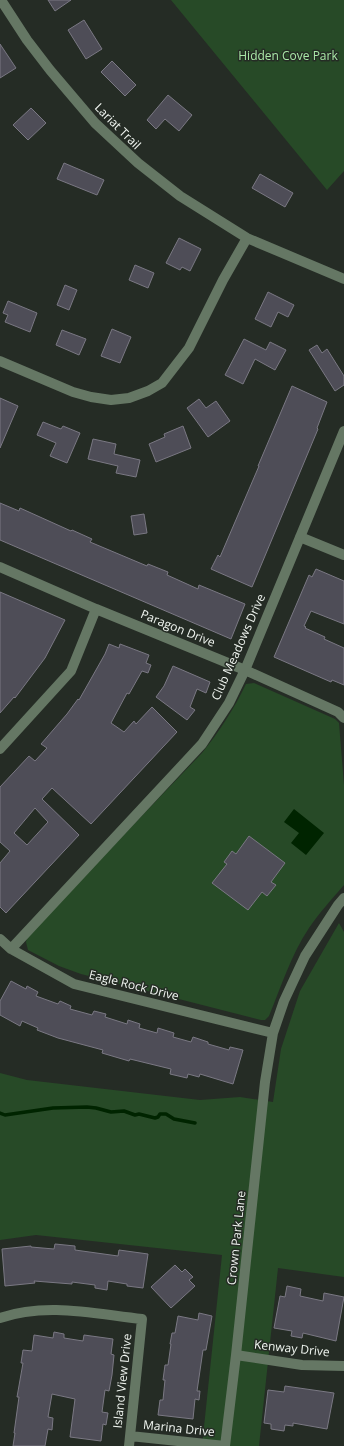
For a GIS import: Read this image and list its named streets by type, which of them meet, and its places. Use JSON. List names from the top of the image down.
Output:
{
  "streets": {
    "street": [
      "Lariat Trail",
      "Paragon Drive",
      "Club Meadows Drive",
      "Eagle Rock Drive",
      "Crown Park Lane",
      "Kenway Drive",
      "Island View Drive",
      "Marina Drive"
    ]
  },
  "crossings": [
    ["Paragon Drive", "Club Meadows Drive"],
    ["Club Meadows Drive", "Eagle Rock Drive"],
    ["Eagle Rock Drive", "Crown Park Lane"],
    ["Crown Park Lane", "Kenway Drive"],
    ["Crown Park Lane", "Marina Drive"],
    ["Island View Drive", "Marina Drive"]
  ],
  "parks": ["Hidden Cove Park"]
}
